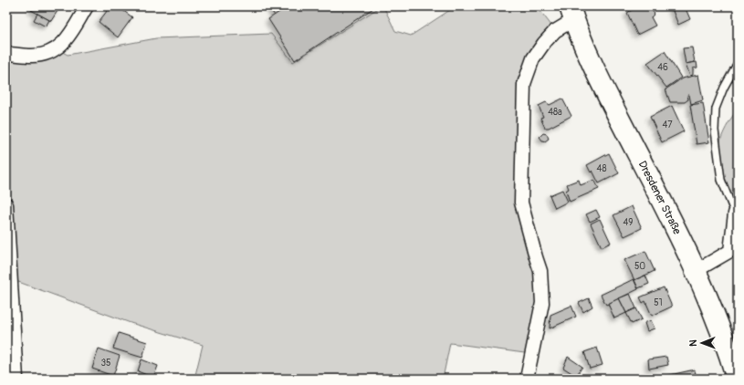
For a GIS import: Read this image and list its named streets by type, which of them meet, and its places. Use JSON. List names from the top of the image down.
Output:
{
  "streets": {
    "main road": ["Dresdener Straße"]
  },
  "house_numbers": [
    "46",
    "48a",
    "47",
    "48",
    "49",
    "50",
    "51",
    "35"
  ],
  "north": "left"
}
